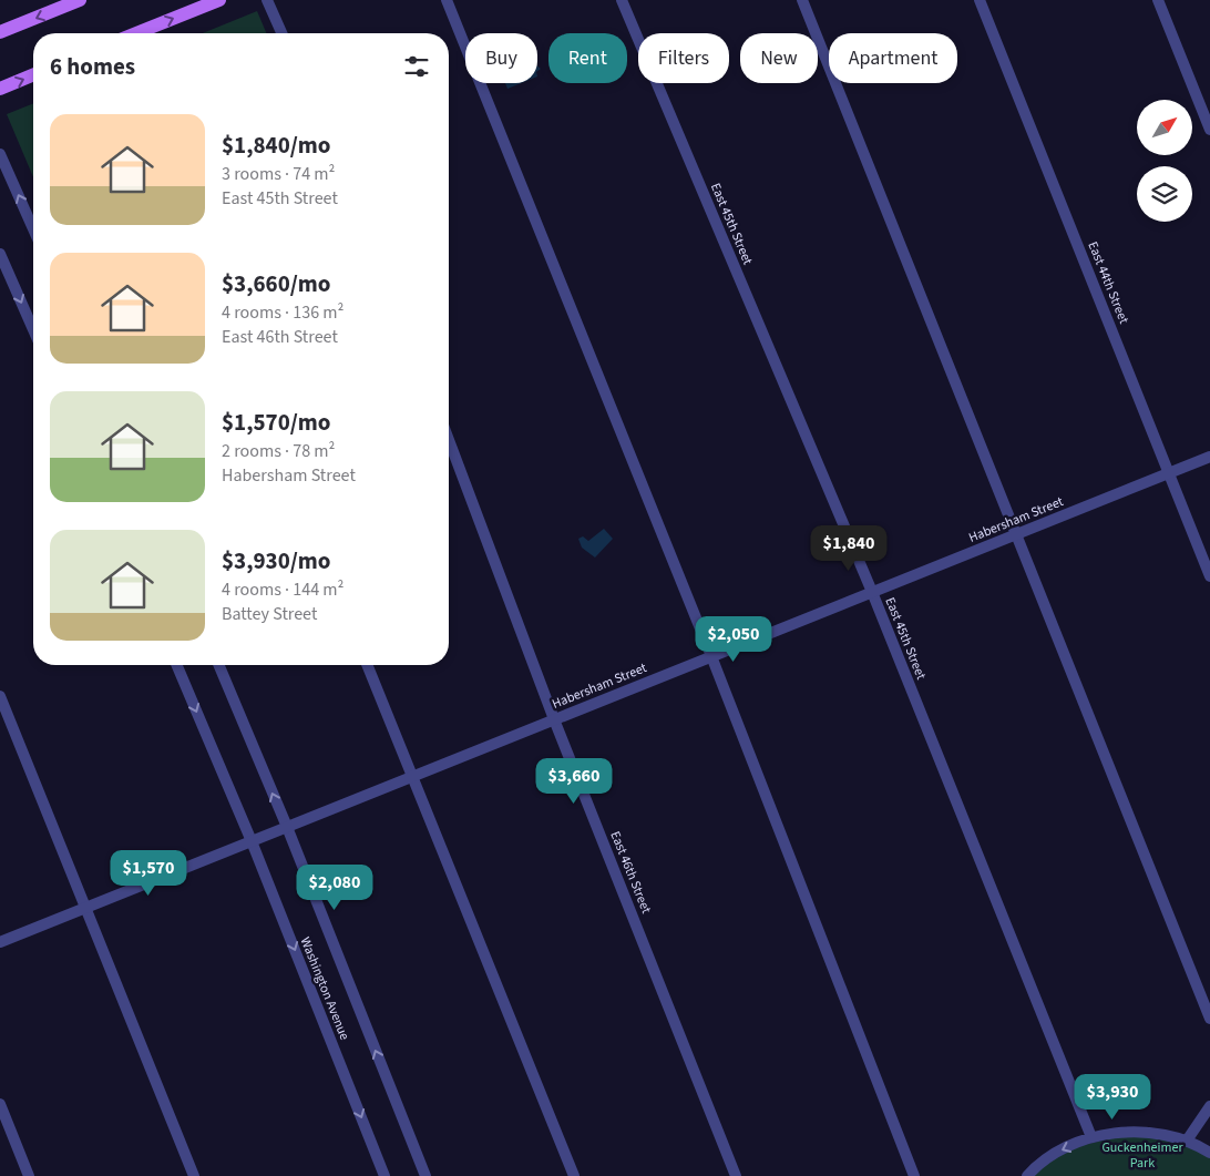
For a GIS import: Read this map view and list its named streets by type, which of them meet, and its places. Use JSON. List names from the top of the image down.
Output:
{
  "streets": {
    "street": [
      "East 45th Street",
      "East 44th Street",
      "Habersham Street",
      "East 46th Street",
      "Washington Avenue"
    ]
  },
  "crossings": [
    ["East 45th Street", "Habersham Street"],
    ["East 44th Street", "Habersham Street"],
    ["Habersham Street", "East 46th Street"],
    ["Habersham Street", "Washington Avenue"]
  ],
  "parks": ["Guckenheimer Park"],
  "north": "top right",
  "page": {
    "chip": [
      "Buy",
      "Rent",
      "Filters",
      "New",
      "Apartment"
    ],
    "heading": "6 homes",
    "list": [
      {
        "name": "$1,840/mo",
        "note": "3 rooms · 74 m² · East 45th Street"
      },
      {
        "name": "$3,660/mo",
        "note": "4 rooms · 136 m² · East 46th Street"
      },
      {
        "name": "$1,570/mo",
        "note": "2 rooms · 78 m² · Habersham Street"
      },
      {
        "name": "$3,930/mo",
        "note": "4 rooms · 144 m² · Battey Street"
      }
    ],
    "price": [
      "$1,840",
      "$2,050",
      "$3,660",
      "$1,570",
      "$2,080",
      "$3,930"
    ]
  }
}
